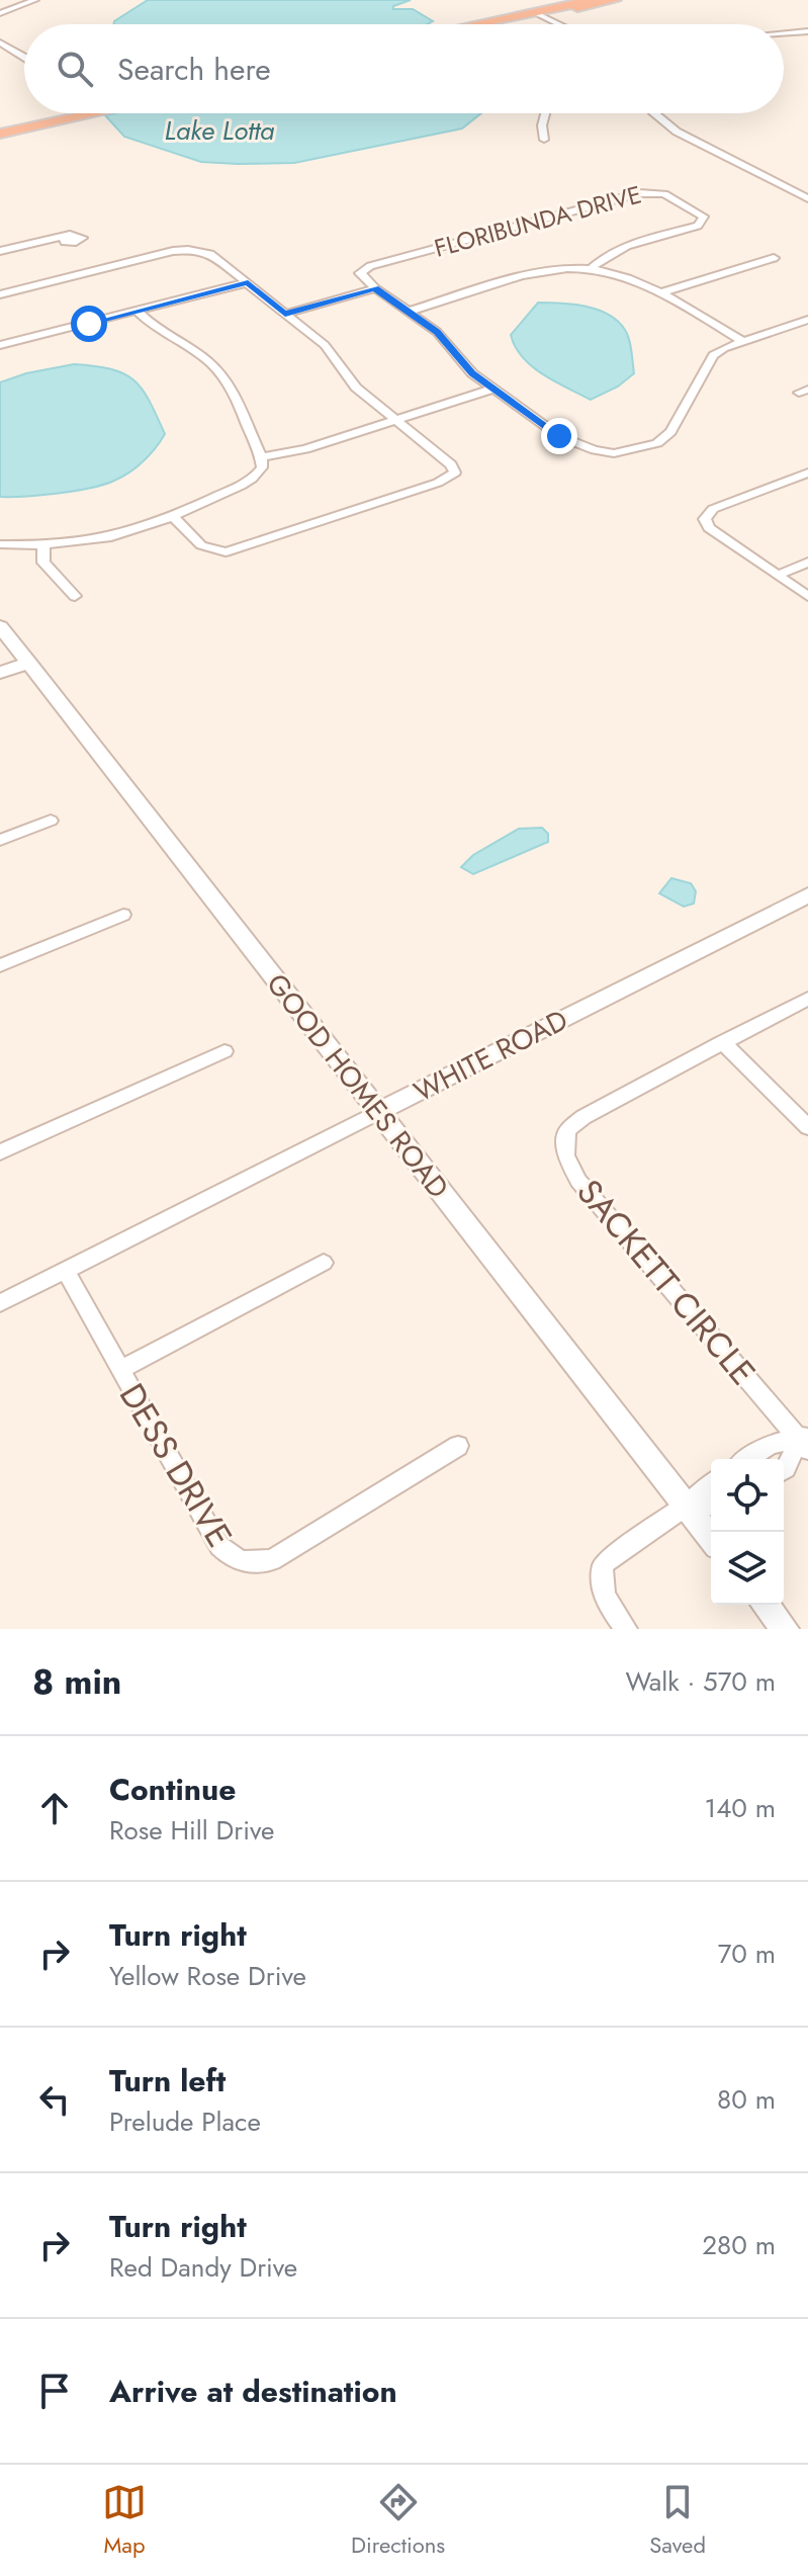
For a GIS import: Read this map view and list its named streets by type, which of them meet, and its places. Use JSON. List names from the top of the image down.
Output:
{
  "streets": {
    "street": [
      "FLORIBUNDA DRIVE",
      "WHITE ROAD",
      "GOOD HOMES ROAD",
      "SACKETT CIRCLE",
      "DESS DRIVE"
    ]
  },
  "crossings": [
    ["WHITE ROAD", "GOOD HOMES ROAD"],
    ["WHITE ROAD", "DESS DRIVE"]
  ],
  "water": ["Lake Lotta"],
  "page": {
    "search": "Search here",
    "heading": ["8 min", "Walk · 570 m"],
    "list": [
      ["Continue", "Rose Hill Drive", "140 m"],
      ["Turn right", "Yellow Rose Drive", "70 m"],
      ["Turn left", "Prelude Place", "80 m"],
      ["Turn right", "Red Dandy Drive", "280 m"],
      "Arrive at destination"
    ],
    "nav": ["Map", "Directions", "Saved"]
  }
}
